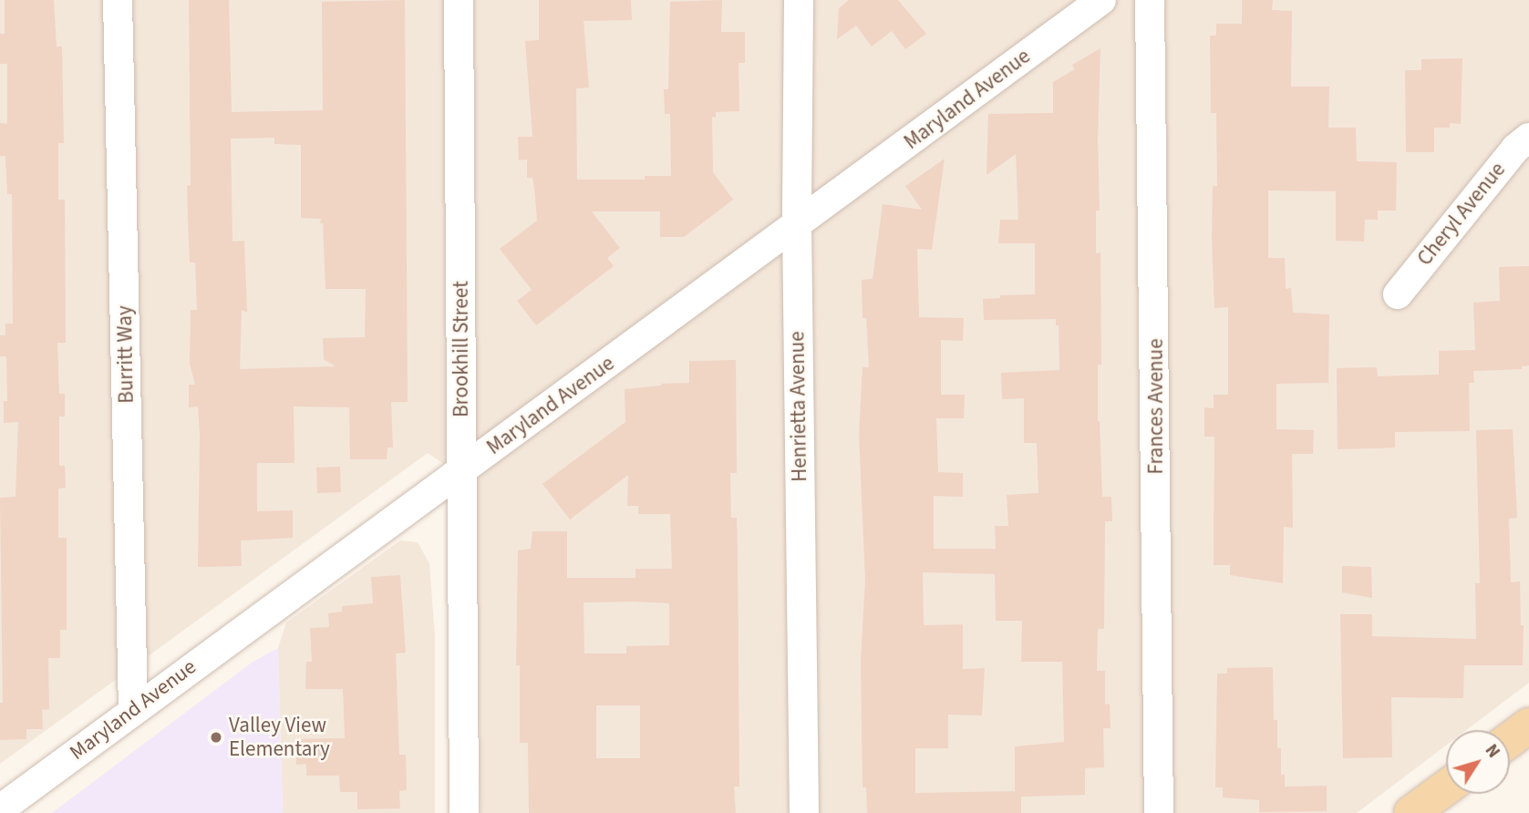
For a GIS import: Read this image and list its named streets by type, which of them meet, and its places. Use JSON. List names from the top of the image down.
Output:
{
  "streets": {
    "street": [
      "Maryland Avenue",
      "Cheryl Avenue",
      "Brookhill Street",
      "Burritt Way",
      "Henrietta Avenue",
      "Frances Avenue"
    ]
  },
  "crossings": [
    ["Maryland Avenue", "Brookhill Street"],
    ["Maryland Avenue", "Burritt Way"],
    ["Maryland Avenue", "Henrietta Avenue"]
  ],
  "places": ["Valley View Elementary"],
  "north": "top right"
}
